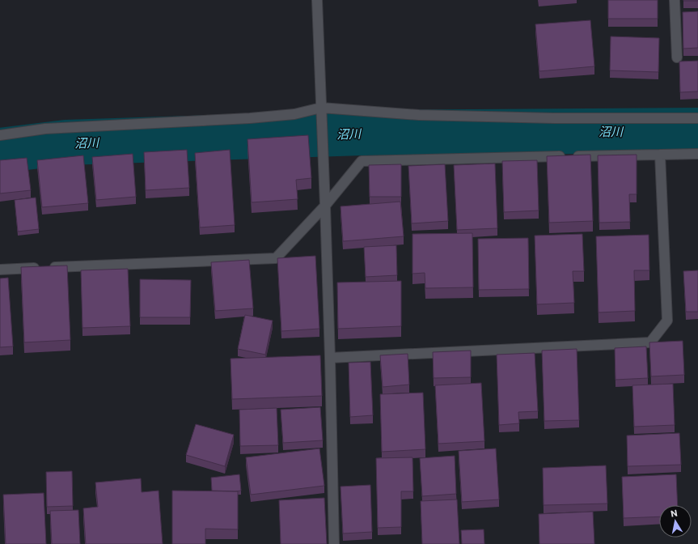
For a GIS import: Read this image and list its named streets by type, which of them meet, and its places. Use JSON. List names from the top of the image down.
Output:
{
  "water": ["沼川"],
  "north": "top"
}
